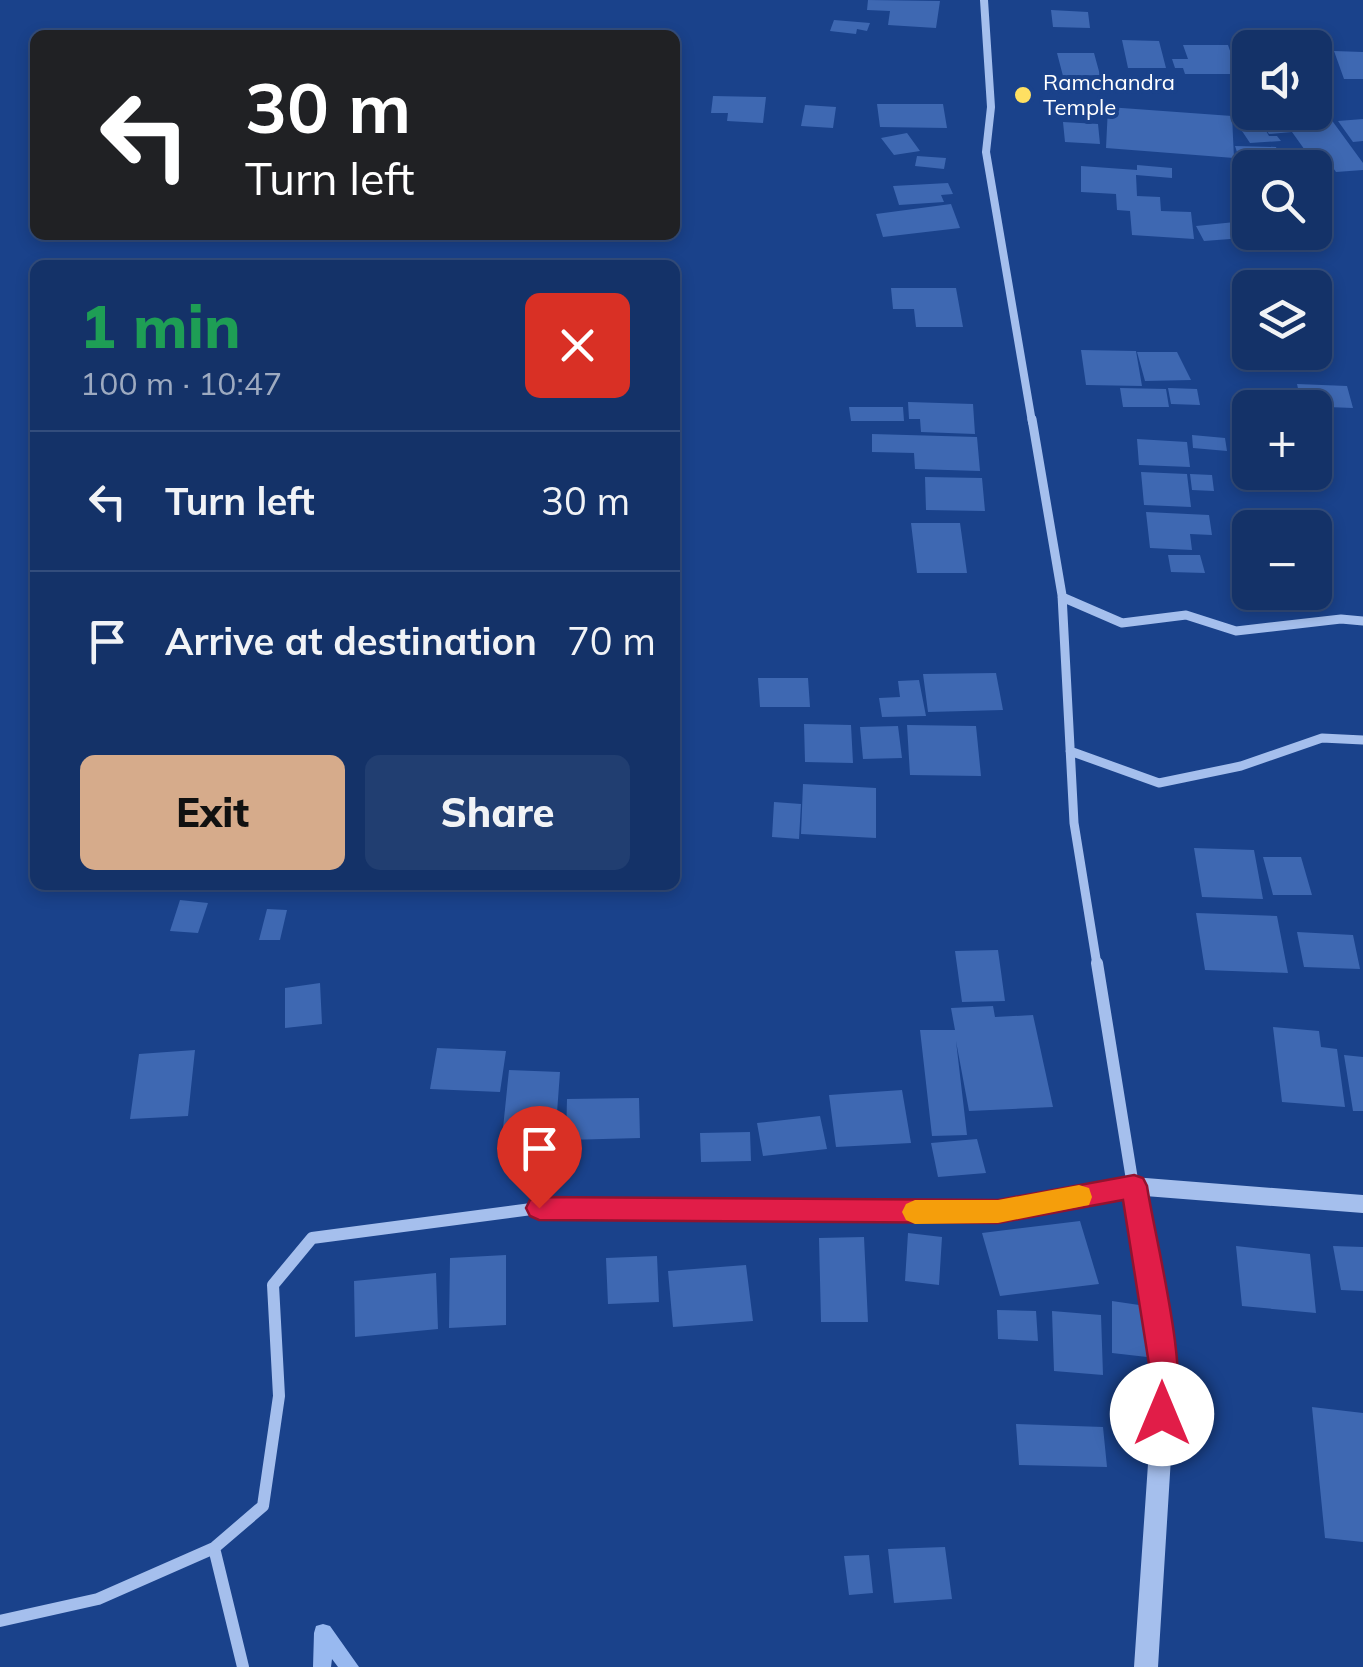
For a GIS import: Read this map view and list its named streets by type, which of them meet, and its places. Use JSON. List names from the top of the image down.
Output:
{
  "places": ["Ramchandra Temple"],
  "page": {
    "map_buttons": ["+", "−"],
    "turn": ["30 m", "Turn left"],
    "heading": ["1 min", "100 m · 10:47"],
    "list": [
      {
        "name": "Turn left",
        "value": "30 m"
      },
      {
        "name": "Arrive at destination",
        "value": "70 m"
      }
    ],
    "buttons": ["Exit", "Share"]
  }
}
